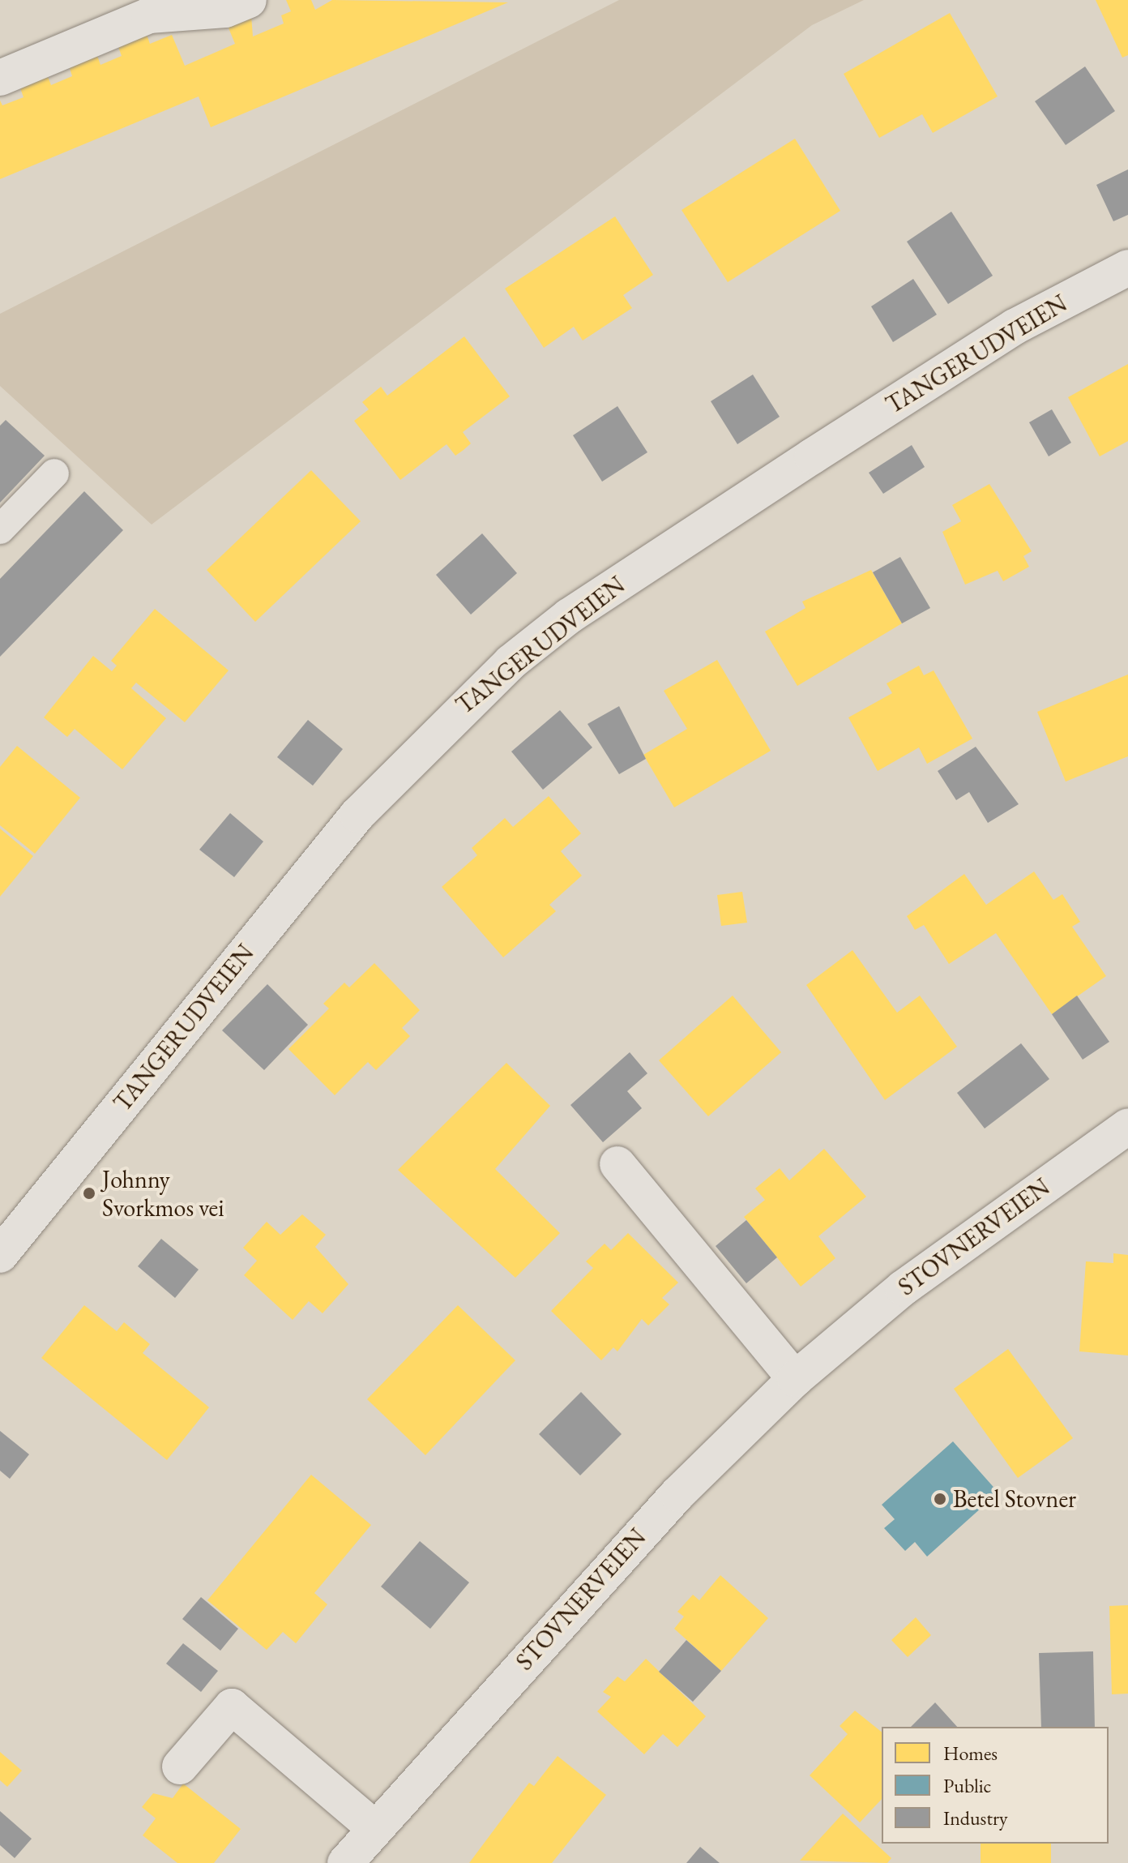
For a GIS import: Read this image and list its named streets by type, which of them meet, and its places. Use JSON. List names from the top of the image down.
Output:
{
  "streets": {
    "street": ["TANGERUDVEIEN", "STOVNERVEIEN"]
  },
  "places": ["Johnny Svorkmos vei", "Betel Stovner"],
  "legend": ["Homes", "Public", "Industry"]
}
